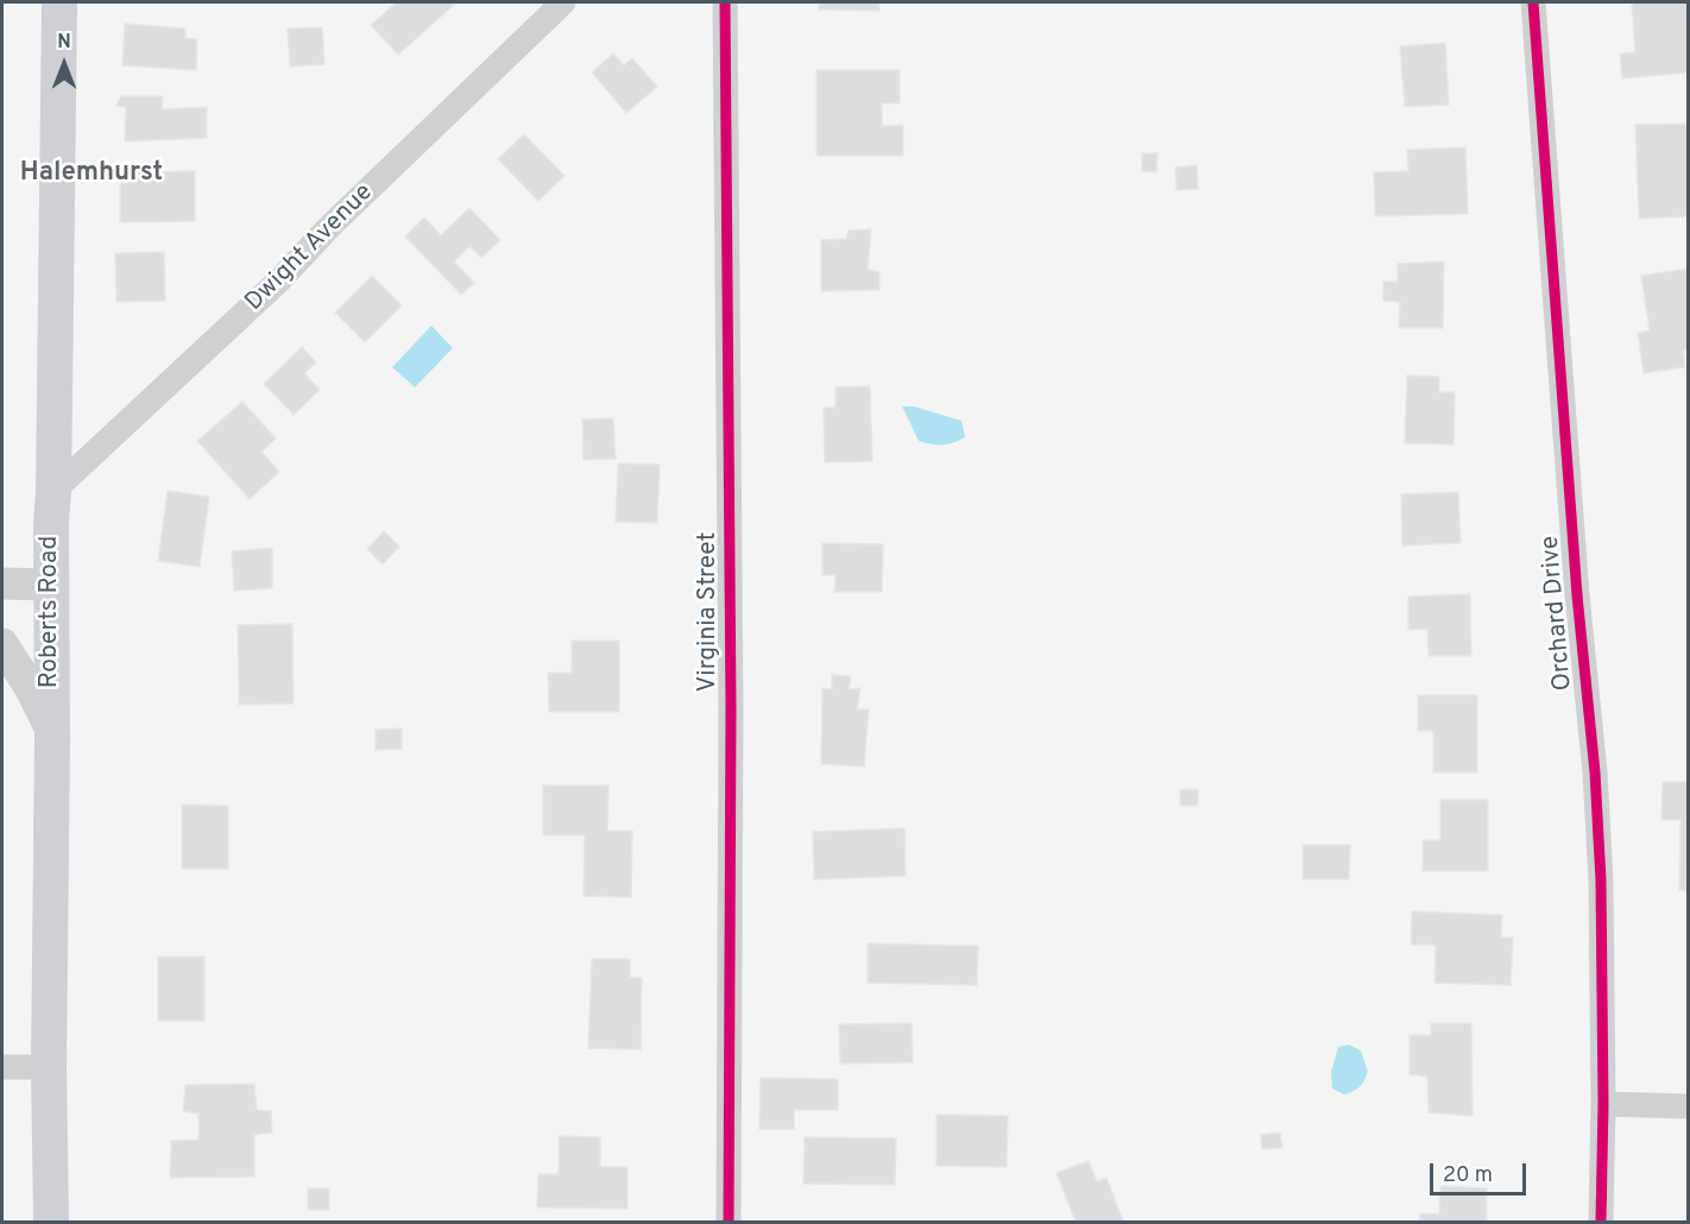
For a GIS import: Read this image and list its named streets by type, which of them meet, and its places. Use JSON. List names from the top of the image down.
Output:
{
  "streets": {
    "main road": ["Roberts Road"],
    "street": ["Dwight Avenue", "Virginia Street", "Orchard Drive"]
  },
  "crossings": [
    ["Dwight Avenue", "Roberts Road"]
  ],
  "districts": ["Halemhurst"],
  "scale_bar": "20 m",
  "north": "top"
}
